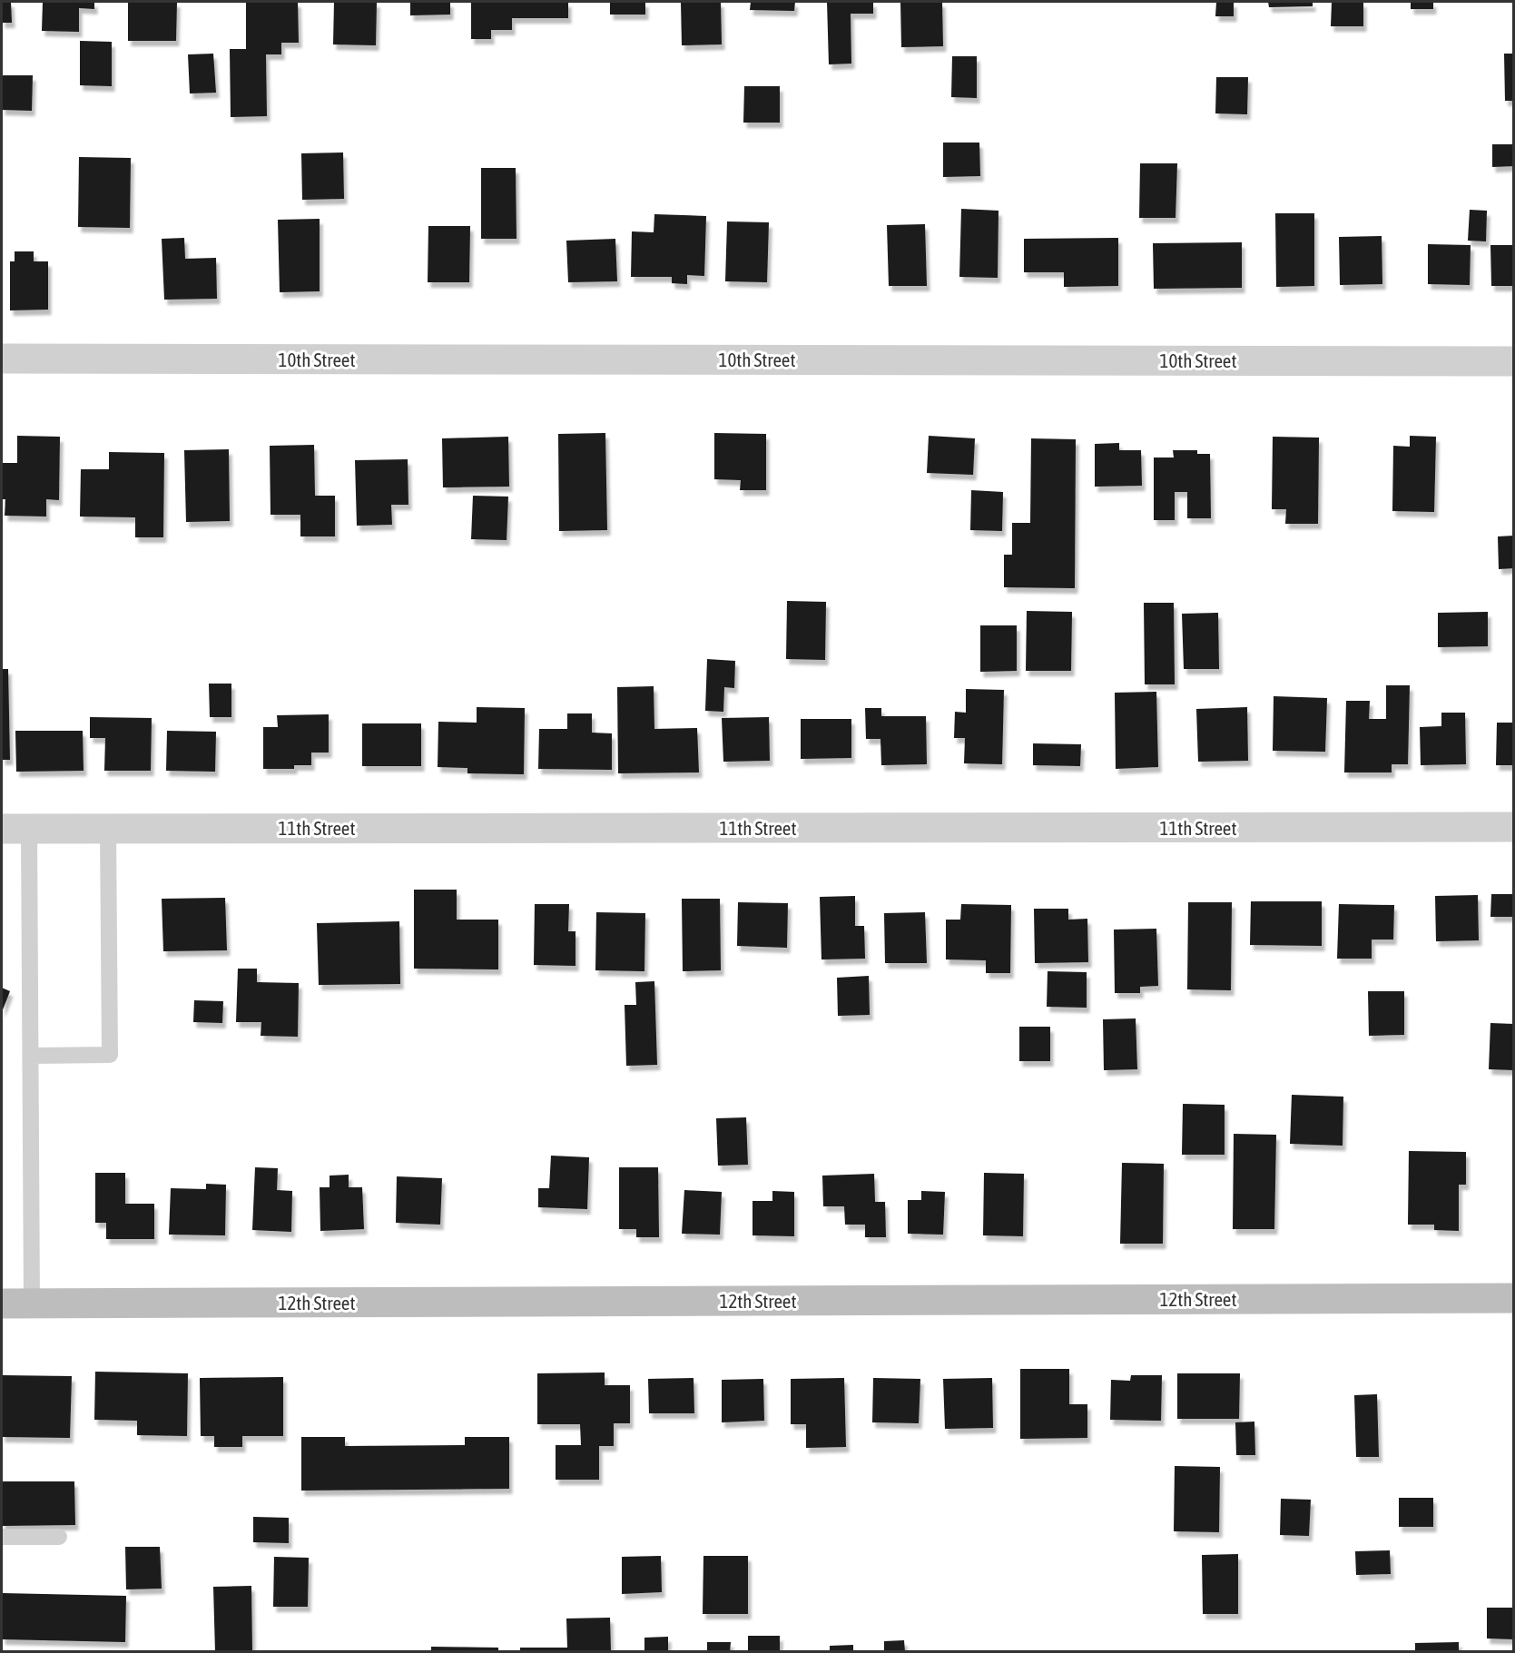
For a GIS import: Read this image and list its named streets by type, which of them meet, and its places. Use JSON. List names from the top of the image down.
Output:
{
  "streets": {
    "street": ["10th Street", "11th Street", "12th Street"]
  }
}
